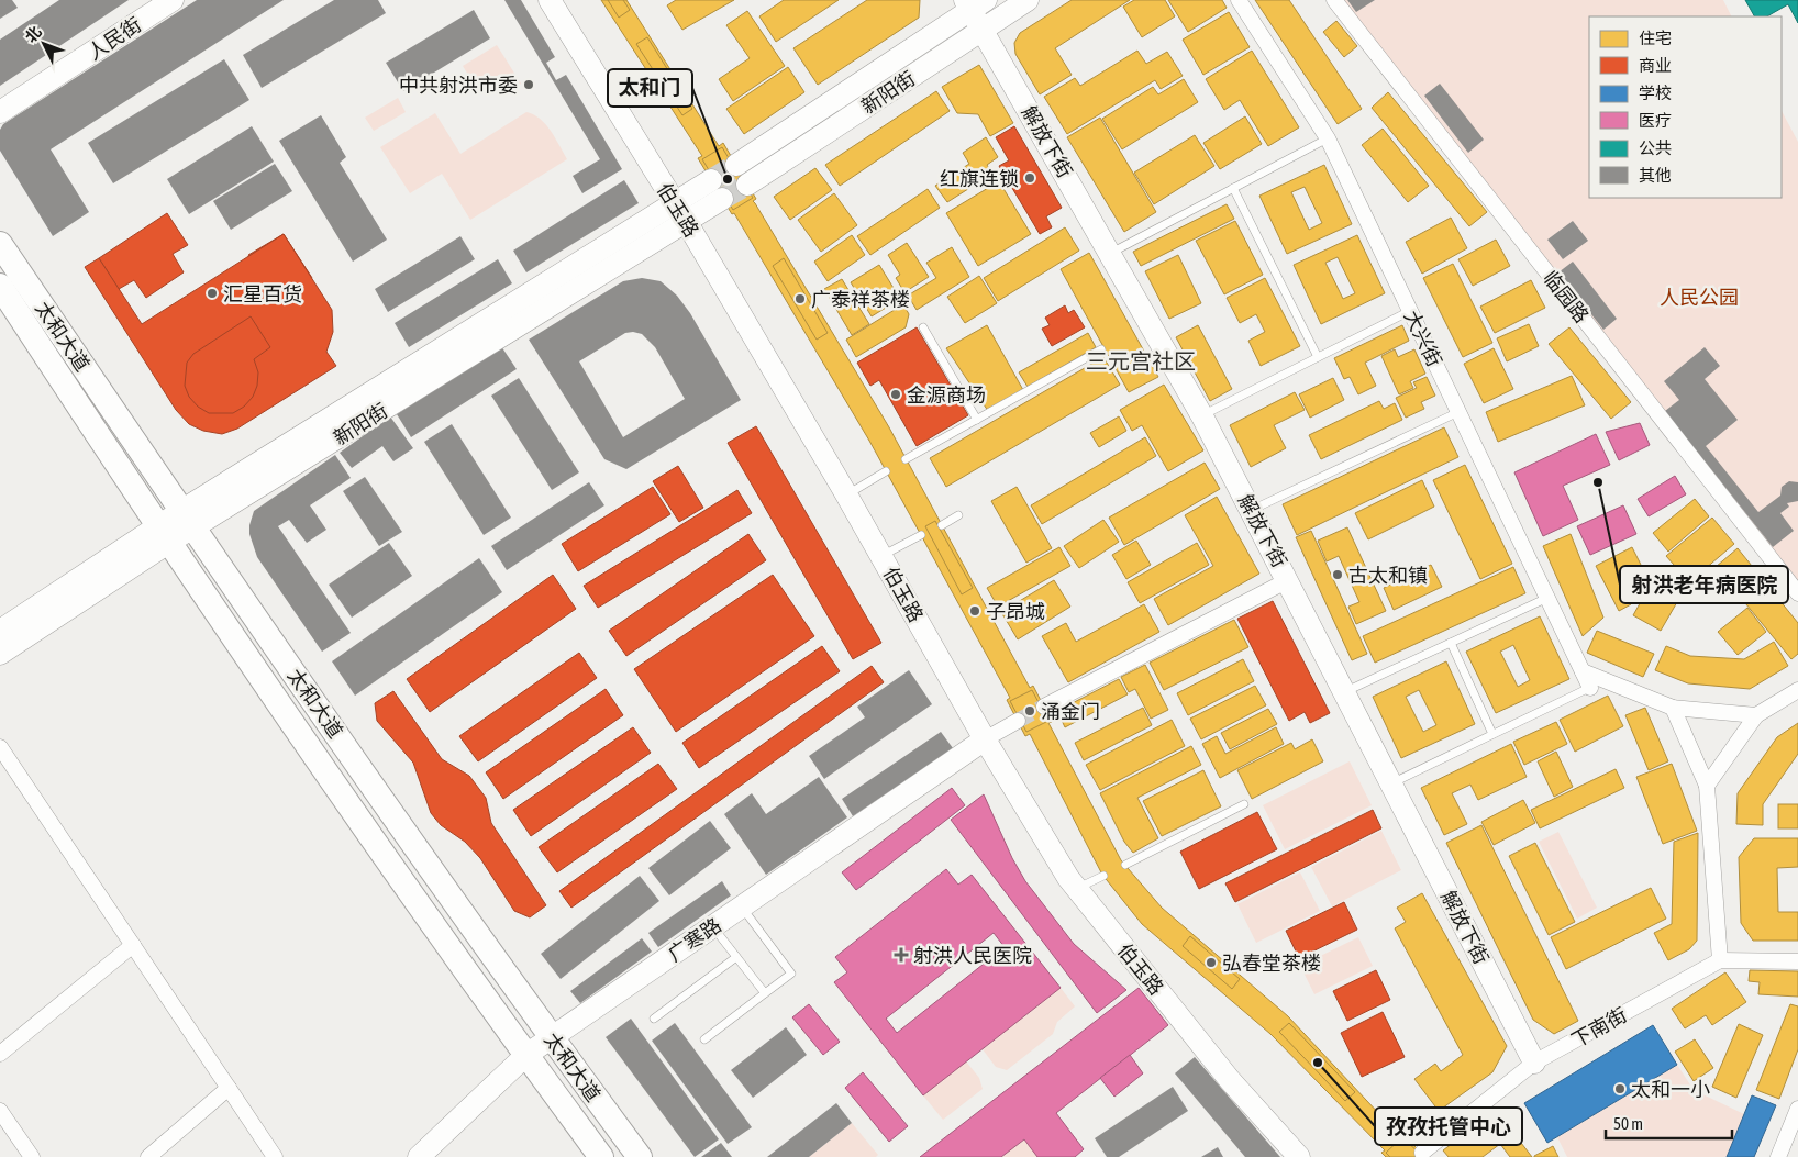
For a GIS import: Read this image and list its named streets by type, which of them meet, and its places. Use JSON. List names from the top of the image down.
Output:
{
  "streets": {
    "main road": [
      "人民街",
      "新阳街",
      "解放下街",
      "伯玉路",
      "太和大道",
      "广寒路"
    ],
    "street": ["临园路", "大兴街", "下南街"]
  },
  "crossings": [
    ["新阳街", "解放下街"],
    ["新阳街", "伯玉路"],
    ["新阳街", "太和大道"],
    ["解放下街", "下南街"],
    ["伯玉路", "广寒路"],
    ["太和大道", "广寒路"]
  ],
  "districts": ["三元宫社区"],
  "parks": ["人民公园"],
  "places": {
    "other": [
      "中共射洪市委",
      "红旗连锁",
      "太和门",
      "汇星百货",
      "广泰祥茶楼",
      "金源商场",
      "射洪老年病医院",
      "古太和镇",
      "子昂城",
      "涌金门",
      "弘春堂茶楼",
      "孜孜托管中心",
      "太和一小"
    ],
    "health": ["射洪人民医院"]
  },
  "legend": [
    "住宅",
    "商业",
    "学校",
    "医疗",
    "公共",
    "其他"
  ],
  "scale_bar": "50 m",
  "north": "top left"
}
